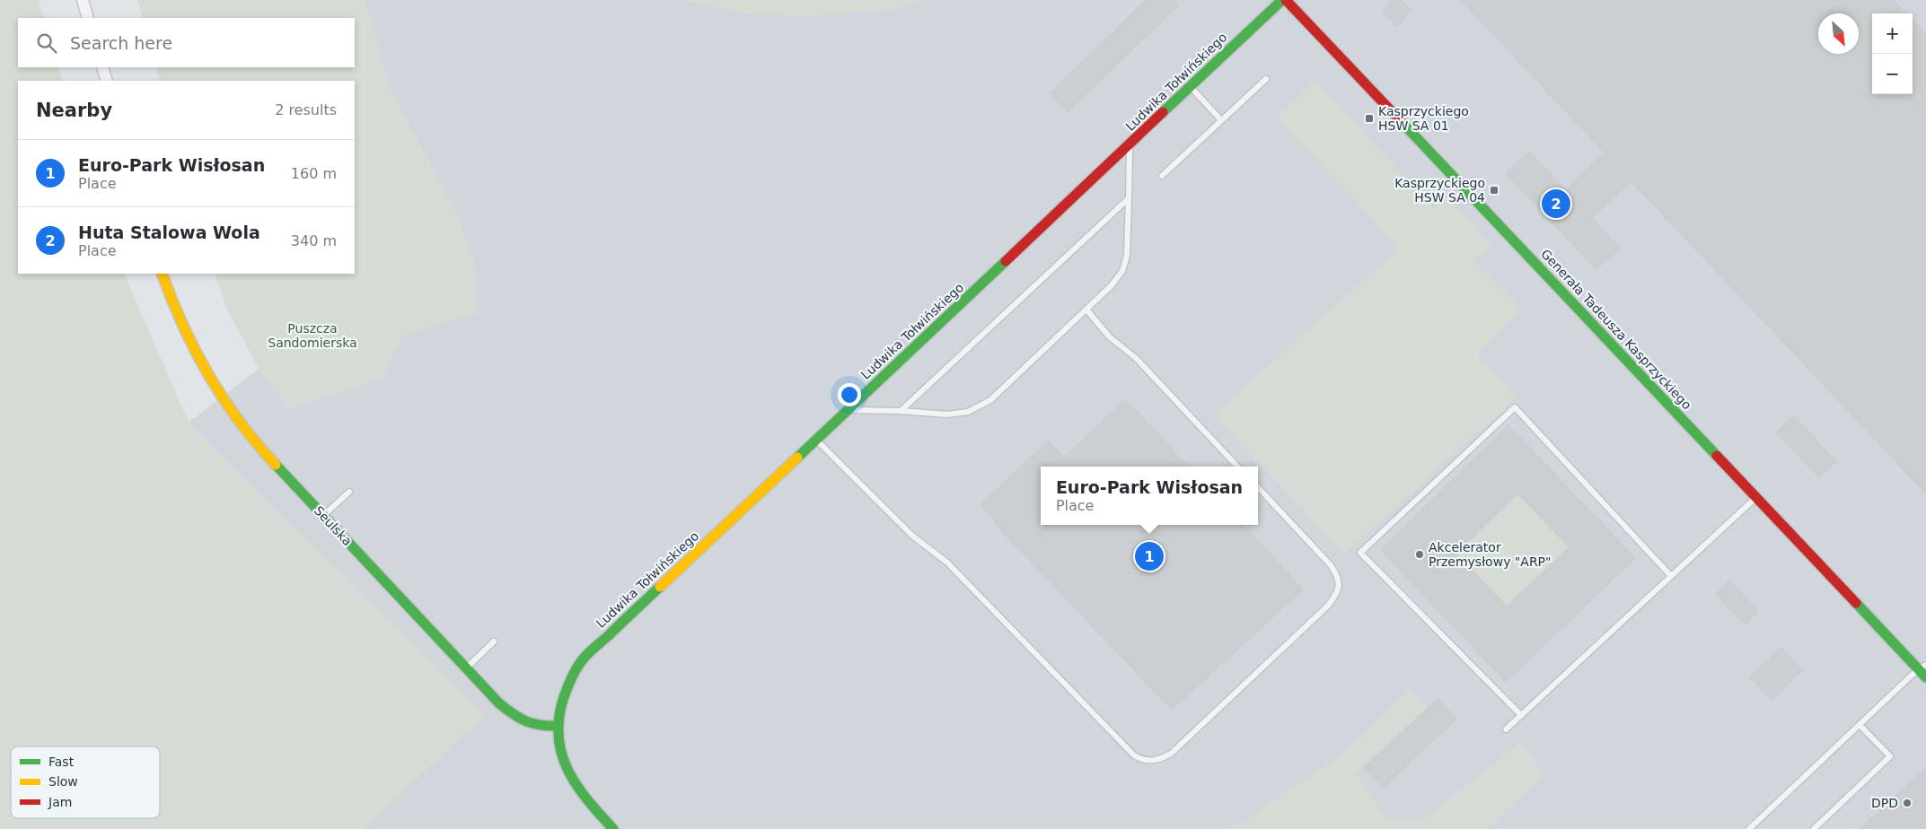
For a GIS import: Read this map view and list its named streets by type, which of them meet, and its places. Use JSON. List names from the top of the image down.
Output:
{
  "streets": {
    "street": ["Ludwika Tołwińskiego", "Generała Tadeusza Kasprzyckiego", "Seulska"]
  },
  "crossings": [
    ["Ludwika Tołwińskiego", "Seulska"]
  ],
  "parks": ["Puszcza Sandomierska"],
  "places": {
    "transit": ["Kasprzyckiego HSW SA 01", "Kasprzyckiego HSW SA 04"],
    "other": ["Akcelerator Przemysłowy \"ARP\"", "DPD"]
  },
  "legend": ["Fast", "Slow", "Jam"],
  "north": "bottom right",
  "page": {
    "map_buttons": ["+", "−"],
    "search": "Search here",
    "heading": ["Nearby", "2 results"],
    "list": [
      {
        "mark": "1",
        "name": "Euro-Park Wisłosan",
        "note": "Place",
        "value": "160 m"
      },
      {
        "mark": "2",
        "name": "Huta Stalowa Wola",
        "note": "Place",
        "value": "340 m"
      }
    ],
    "pins": ["2", "1"],
    "popup": ["Euro-Park Wisłosan", "Place"]
  }
}
